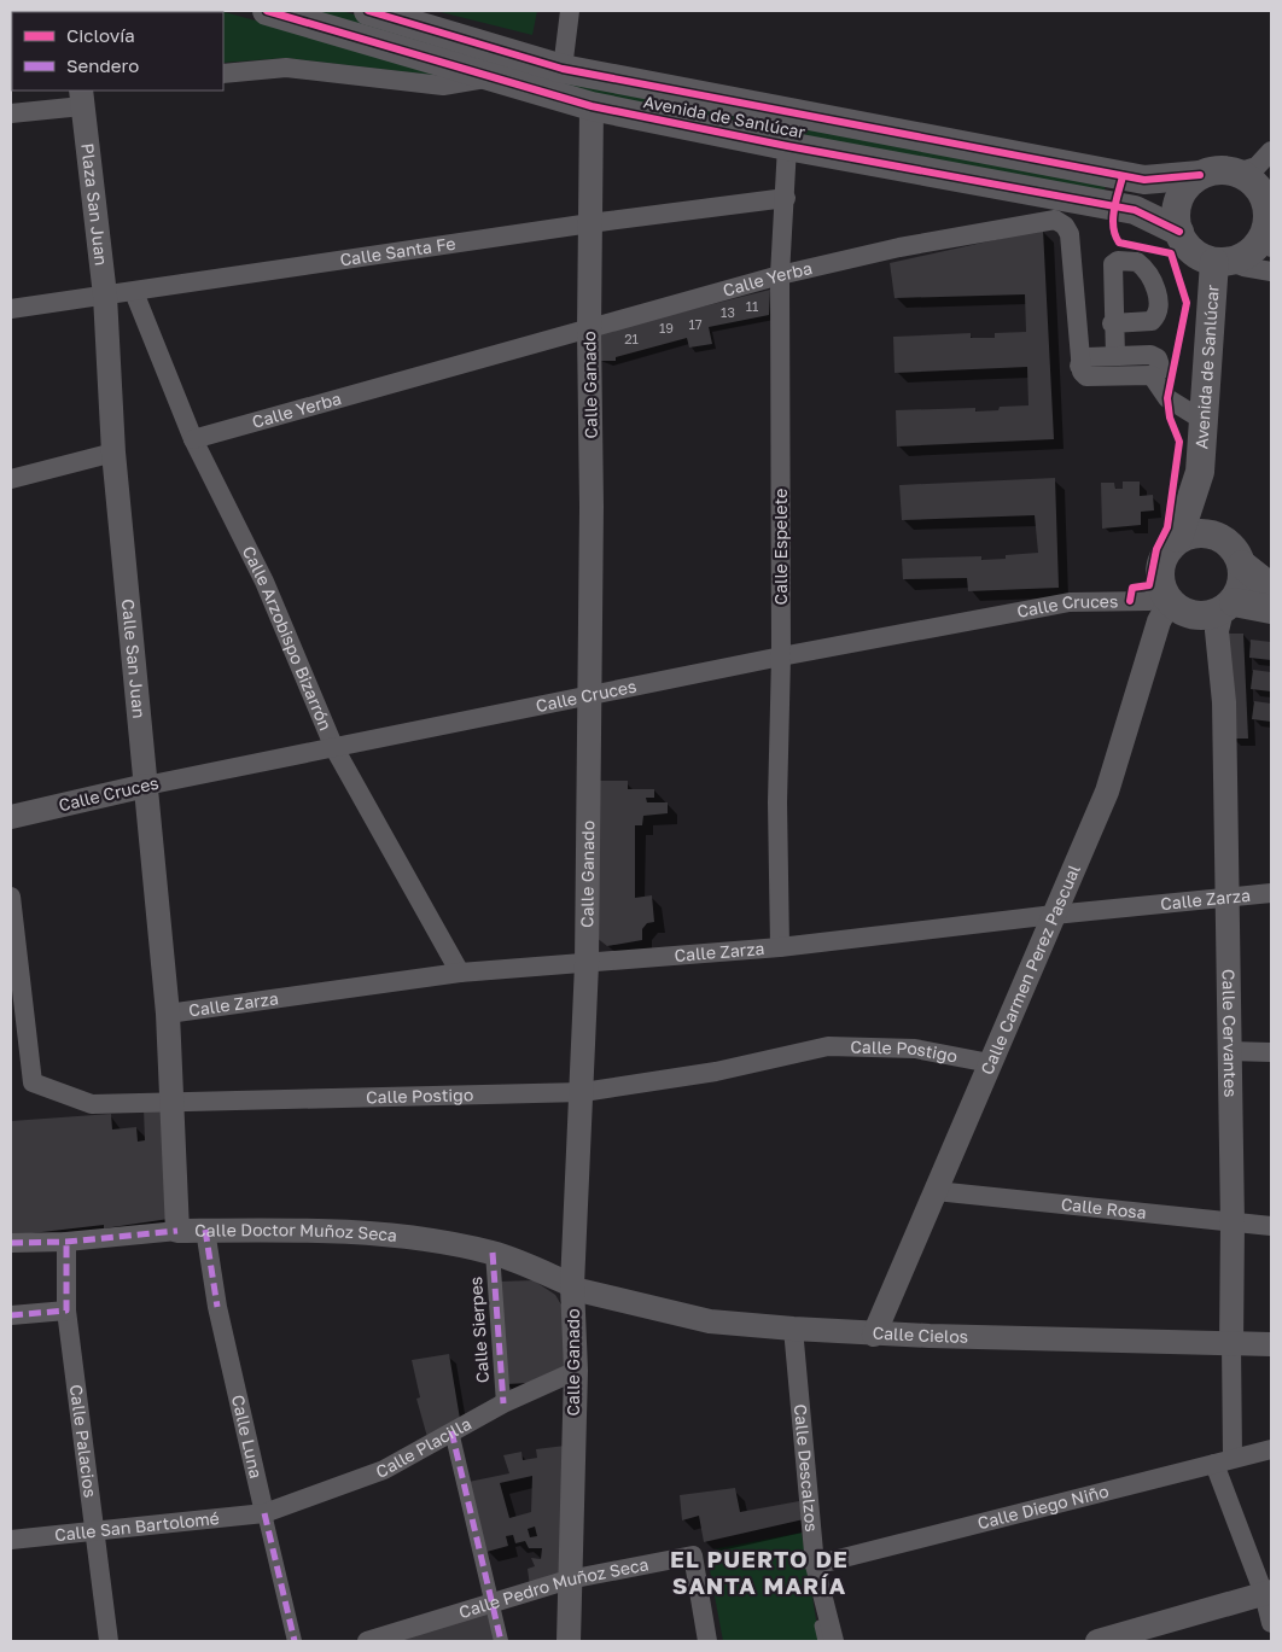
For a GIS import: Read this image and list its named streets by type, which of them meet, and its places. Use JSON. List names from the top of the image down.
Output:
{
  "streets": {
    "main road": ["Avenida de Sanlúcar"],
    "street": [
      "Plaza San Juan",
      "Calle Santa Fe",
      "Calle Yerba",
      "Calle Ganado",
      "Calle Espelete",
      "Calle Cruces",
      "Calle Arzobispo Bizarrón",
      "Calle San Juan",
      "Calle Zarza",
      "Calle Carmen Perez Pascual",
      "Calle Cervantes",
      "Calle Postigo",
      "Calle Rosa",
      "Calle Doctor Muñoz Seca",
      "Calle Sierpes",
      "Calle Cielos",
      "Calle Luna",
      "Calle Palacios",
      "Calle Placilla",
      "Calle Descalzos",
      "Calle Diego Niño",
      "Calle San Bartolomé",
      "Calle Pedro Muñoz Seca"
    ]
  },
  "crossings": [
    ["Avenida de Sanlúcar", "Calle Ganado"],
    ["Avenida de Sanlúcar", "Calle Espelete"],
    ["Plaza San Juan", "Calle Santa Fe"],
    ["Plaza San Juan", "Calle San Juan"],
    ["Calle Santa Fe", "Calle Ganado"],
    ["Calle Santa Fe", "Calle Espelete"],
    ["Calle Santa Fe", "Calle Arzobispo Bizarrón"],
    ["Calle Santa Fe", "Calle San Juan"],
    ["Calle Yerba", "Calle Ganado"],
    ["Calle Yerba", "Calle Espelete"],
    ["Calle Yerba", "Calle Arzobispo Bizarrón"],
    ["Calle Ganado", "Calle Cruces"],
    ["Calle Ganado", "Calle Zarza"],
    ["Calle Ganado", "Calle Postigo"],
    ["Calle Ganado", "Calle Doctor Muñoz Seca"],
    ["Calle Ganado", "Calle Cielos"],
    ["Calle Ganado", "Calle Placilla"],
    ["Calle Ganado", "Calle Pedro Muñoz Seca"],
    ["Calle Espelete", "Calle Cruces"],
    ["Calle Espelete", "Calle Zarza"],
    ["Calle Cruces", "Calle Arzobispo Bizarrón"],
    ["Calle Cruces", "Calle San Juan"],
    ["Calle Cruces", "Calle Carmen Perez Pascual"],
    ["Calle Cruces", "Calle Cervantes"],
    ["Calle Arzobispo Bizarrón", "Calle Zarza"],
    ["Calle San Juan", "Calle Zarza"],
    ["Calle Zarza", "Calle Carmen Perez Pascual"],
    ["Calle Zarza", "Calle Cervantes"],
    ["Calle Carmen Perez Pascual", "Calle Cervantes"],
    ["Calle Carmen Perez Pascual", "Calle Postigo"],
    ["Calle Carmen Perez Pascual", "Calle Rosa"],
    ["Calle Carmen Perez Pascual", "Calle Cielos"],
    ["Calle Cervantes", "Calle Rosa"],
    ["Calle Cervantes", "Calle Cielos"],
    ["Calle Cervantes", "Calle Diego Niño"],
    ["Calle Doctor Muñoz Seca", "Calle Sierpes"],
    ["Calle Doctor Muñoz Seca", "Calle Cielos"],
    ["Calle Doctor Muñoz Seca", "Calle Luna"],
    ["Calle Doctor Muñoz Seca", "Calle Palacios"],
    ["Calle Sierpes", "Calle Placilla"],
    ["Calle Cielos", "Calle Descalzos"],
    ["Calle Luna", "Calle Placilla"],
    ["Calle Luna", "Calle San Bartolomé"],
    ["Calle Palacios", "Calle San Bartolomé"],
    ["Calle Placilla", "Calle San Bartolomé"],
    ["Calle Descalzos", "Calle Diego Niño"]
  ],
  "districts": ["EL PUERTO DE SANTA MARÍA"],
  "house_numbers": [
    "11",
    "13",
    "17",
    "19",
    "21"
  ],
  "legend": ["Ciclovía", "Sendero"]
}
